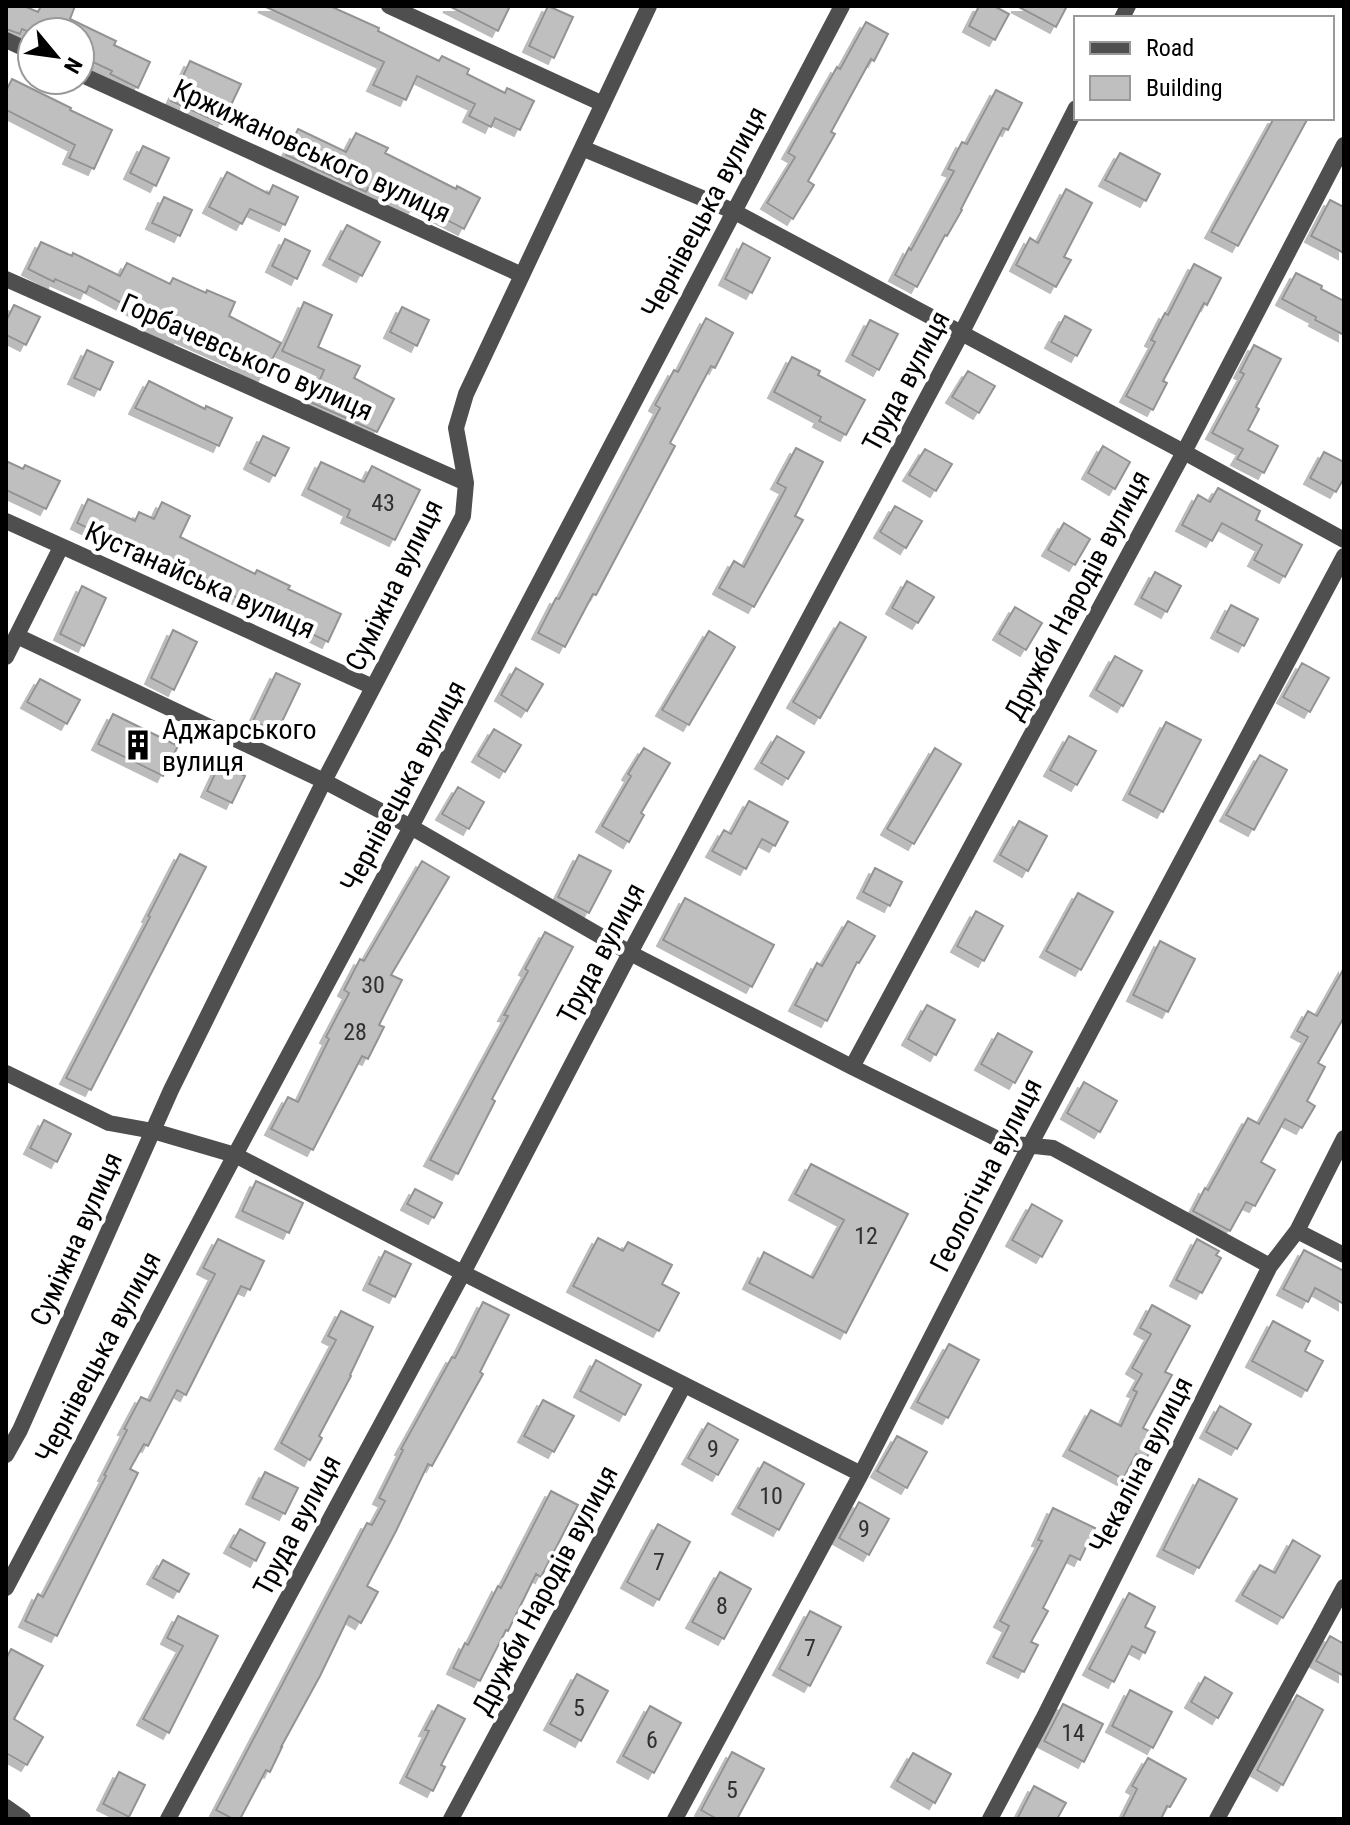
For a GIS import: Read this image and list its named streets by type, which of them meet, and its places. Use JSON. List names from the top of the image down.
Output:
{
  "streets": {
    "street": [
      "Кржижановського вулиця",
      "Чернівецька вулиця",
      "Горбачевського вулиця",
      "Труда вулиця",
      "Кустанайська вулиця",
      "Суміжна вулиця",
      "Дружби Народів вулиця",
      "Геологічна вулиця",
      "Чекаліна вулиця"
    ]
  },
  "crossings": [
    ["Кржижановського вулиця", "Суміжна вулиця"],
    ["Горбачевського вулиця", "Суміжна вулиця"],
    ["Кустанайська вулиця", "Суміжна вулиця"]
  ],
  "places": {
    "building": ["Аджарського вулиця"]
  },
  "house_numbers": [
    "43",
    "30",
    "28",
    "12",
    "9",
    "10",
    "9",
    "7",
    "8",
    "7",
    "5",
    "14",
    "6",
    "5"
  ],
  "legend": ["Road", "Building"],
  "north": "bottom right"
}
